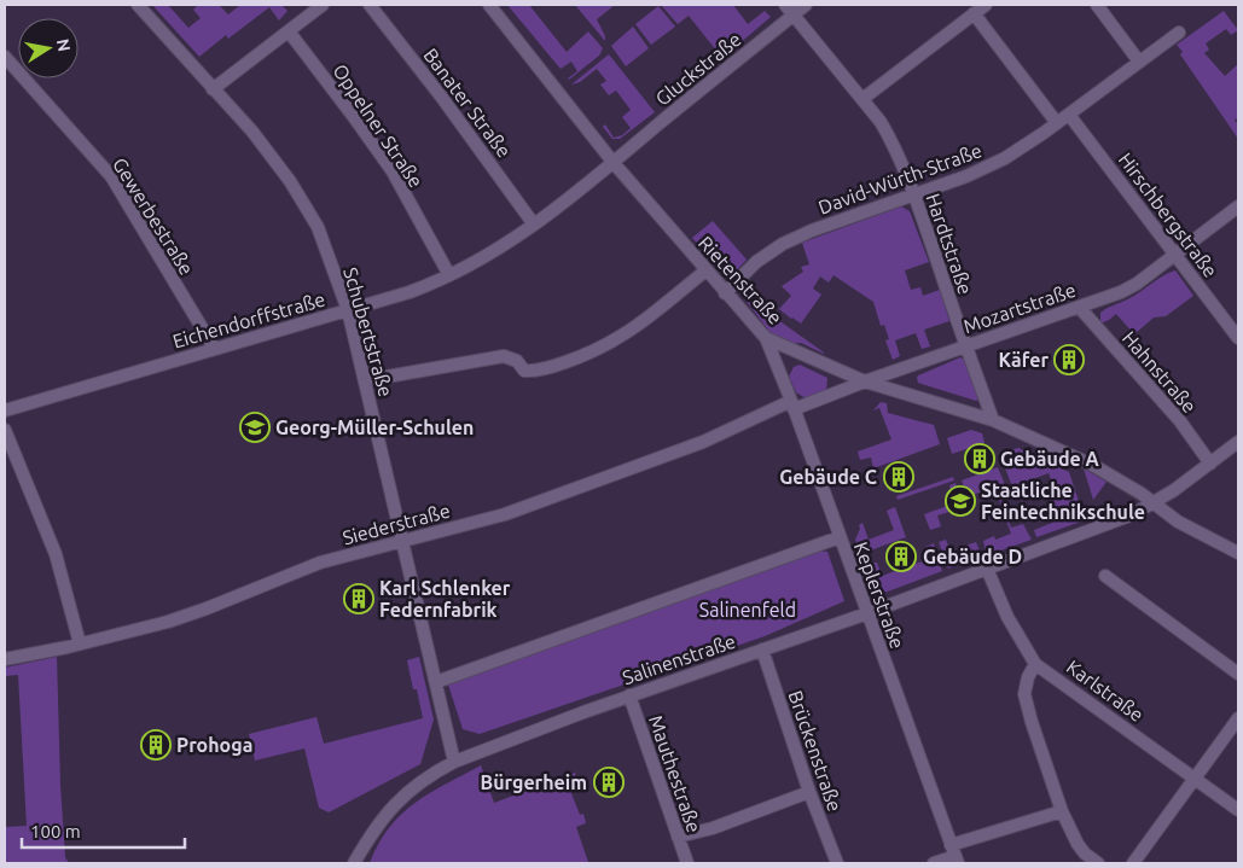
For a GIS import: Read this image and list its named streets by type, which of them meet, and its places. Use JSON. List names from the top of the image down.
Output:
{
  "streets": {
    "street": [
      "Gluckstraße",
      "Banater Straße",
      "Oppelner Straße",
      "David-Würth-Straße",
      "Hirschbergstraße",
      "Gewerbestraße",
      "Hardtstraße",
      "Rietenstraße",
      "Mozartstraße",
      "Eichendorffstraße",
      "Schubertstraße",
      "Hahnstraße",
      "Siederstraße",
      "Keplerstraße",
      "Salinenstraße",
      "Karlstraße",
      "Brückenstraße",
      "Mauthestraße"
    ]
  },
  "crossings": [
    ["Gluckstraße", "Hardtstraße"],
    ["Gluckstraße", "Rietenstraße"],
    ["Gluckstraße", "Eichendorffstraße"],
    ["Banater Straße", "Eichendorffstraße"],
    ["Oppelner Straße", "Eichendorffstraße"],
    ["David-Würth-Straße", "Hirschbergstraße"],
    ["David-Würth-Straße", "Hardtstraße"],
    ["David-Würth-Straße", "Rietenstraße"],
    ["Hirschbergstraße", "Mozartstraße"],
    ["Gewerbestraße", "Eichendorffstraße"],
    ["Hardtstraße", "Rietenstraße"],
    ["Hardtstraße", "Mozartstraße"],
    ["Rietenstraße", "Mozartstraße"],
    ["Rietenstraße", "Eichendorffstraße"],
    ["Rietenstraße", "Keplerstraße"],
    ["Rietenstraße", "Salinenstraße"],
    ["Mozartstraße", "Hahnstraße"],
    ["Mozartstraße", "Siederstraße"],
    ["Mozartstraße", "Keplerstraße"],
    ["Eichendorffstraße", "Schubertstraße"],
    ["Schubertstraße", "Siederstraße"],
    ["Schubertstraße", "Salinenstraße"],
    ["Hahnstraße", "Salinenstraße"],
    ["Siederstraße", "Keplerstraße"],
    ["Keplerstraße", "Salinenstraße"],
    ["Salinenstraße", "Karlstraße"],
    ["Salinenstraße", "Brückenstraße"],
    ["Salinenstraße", "Mauthestraße"]
  ],
  "parks": ["Salinenfeld"],
  "places": {
    "building": [
      "Käfer",
      "Gebäude A",
      "Gebäude C",
      "Gebäude D",
      "Karl Schlenker Federnfabrik",
      "Prohoga",
      "Bürgerheim"
    ],
    "school or university": ["Georg-Müller-Schulen", "Staatliche Feintechnikschule"]
  },
  "scale_bar": "100 m",
  "north": "right"
}
